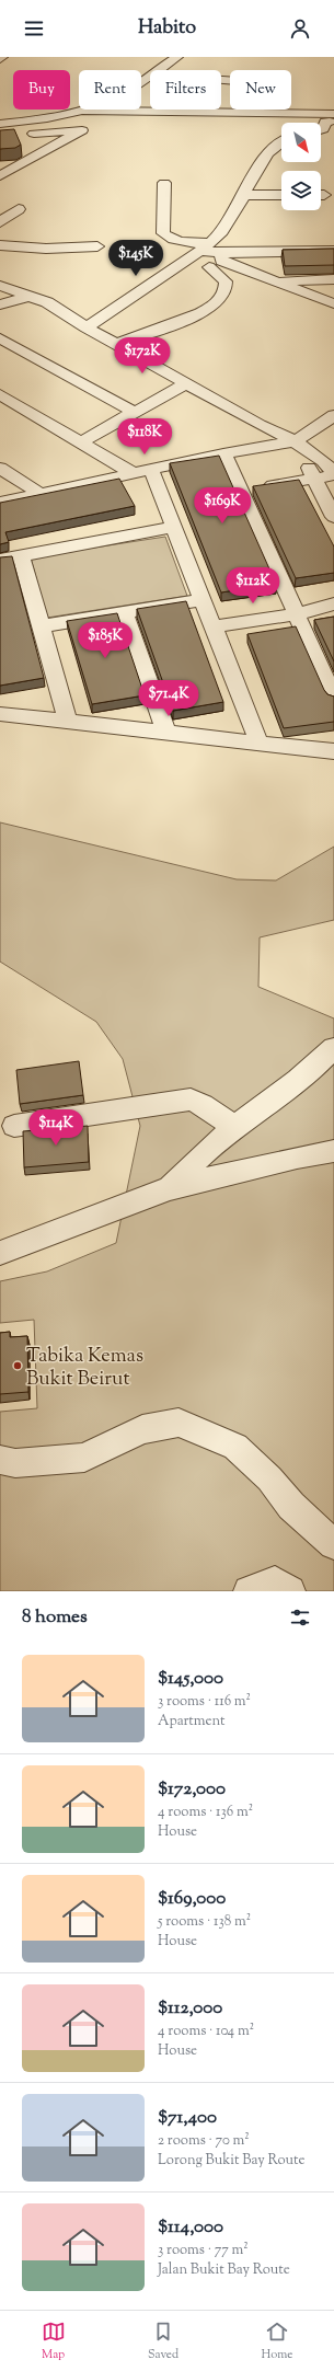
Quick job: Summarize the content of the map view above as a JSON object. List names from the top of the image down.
{
  "places": ["Tabika Kemas Bukit Beirut"],
  "north": "bottom right",
  "page": {
    "header": "Habito",
    "chip": [
      "Buy",
      "Rent",
      "Filters",
      "New"
    ],
    "price": [
      "$145K",
      "$172K",
      "$118K",
      "$169K",
      "$112K",
      "$185K",
      "$71.4K",
      "$114K"
    ],
    "heading": "8 homes",
    "list": [
      {
        "name": "$145,000",
        "note": "3 rooms · 116 m² · Apartment"
      },
      {
        "name": "$172,000",
        "note": "4 rooms · 136 m² · House"
      },
      {
        "name": "$169,000",
        "note": "5 rooms · 138 m² · House"
      },
      {
        "name": "$112,000",
        "note": "4 rooms · 104 m² · House"
      },
      {
        "name": "$71,400",
        "note": "2 rooms · 70 m² · Lorong Bukit Bay Route"
      },
      {
        "name": "$114,000",
        "note": "3 rooms · 77 m² · Jalan Bukit Bay Route"
      }
    ],
    "tabs": ["Map", "Saved", "Home"]
  }
}
